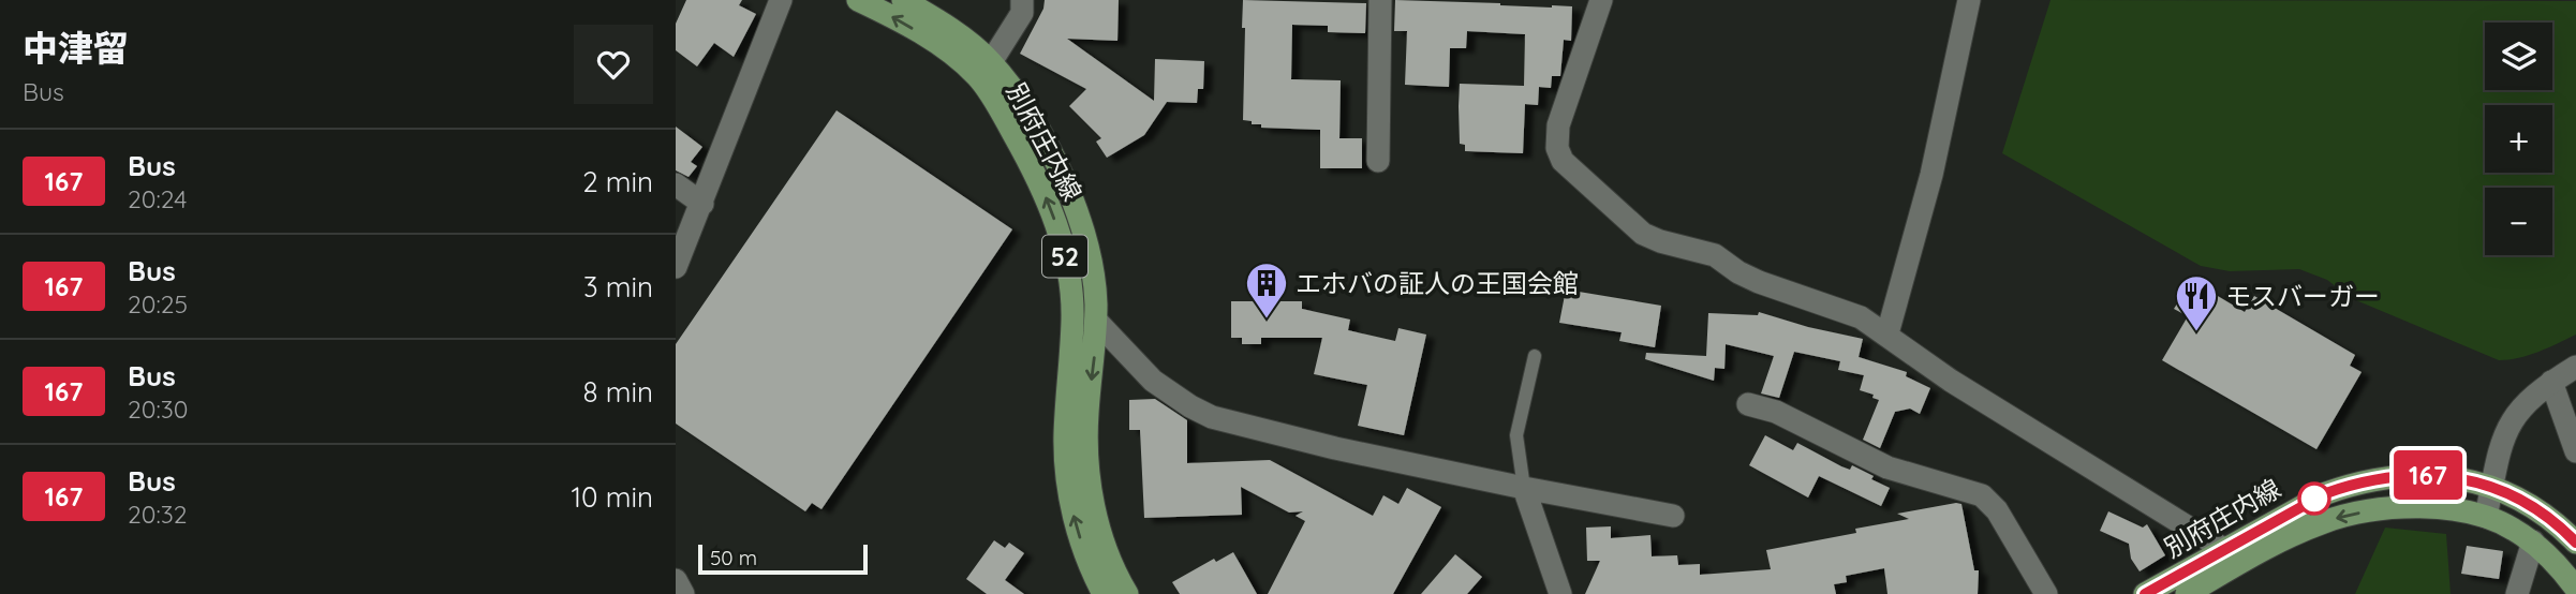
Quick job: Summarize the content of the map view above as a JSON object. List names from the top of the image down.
{
  "streets": {
    "main road": ["別府庄内線", "52"]
  },
  "places": {
    "building": ["エホバの証人の王国会館"],
    "restaurant": ["モスバーガー"]
  },
  "lines": ["bus line 167"],
  "scale_bar": "50 m",
  "page": {
    "heading": ["中津留", "Bus"],
    "on_map": "167",
    "map_buttons": ["+", "−"],
    "list": [
      {
        "mark": "167",
        "name": "Bus",
        "note": "20:24",
        "value": "2 min"
      },
      {
        "mark": "167",
        "name": "Bus",
        "note": "20:25",
        "value": "3 min"
      },
      {
        "mark": "167",
        "name": "Bus",
        "note": "20:30",
        "value": "8 min"
      },
      {
        "mark": "167",
        "name": "Bus",
        "note": "20:32",
        "value": "10 min"
      }
    ],
    "scale": "50 m"
  }
}
